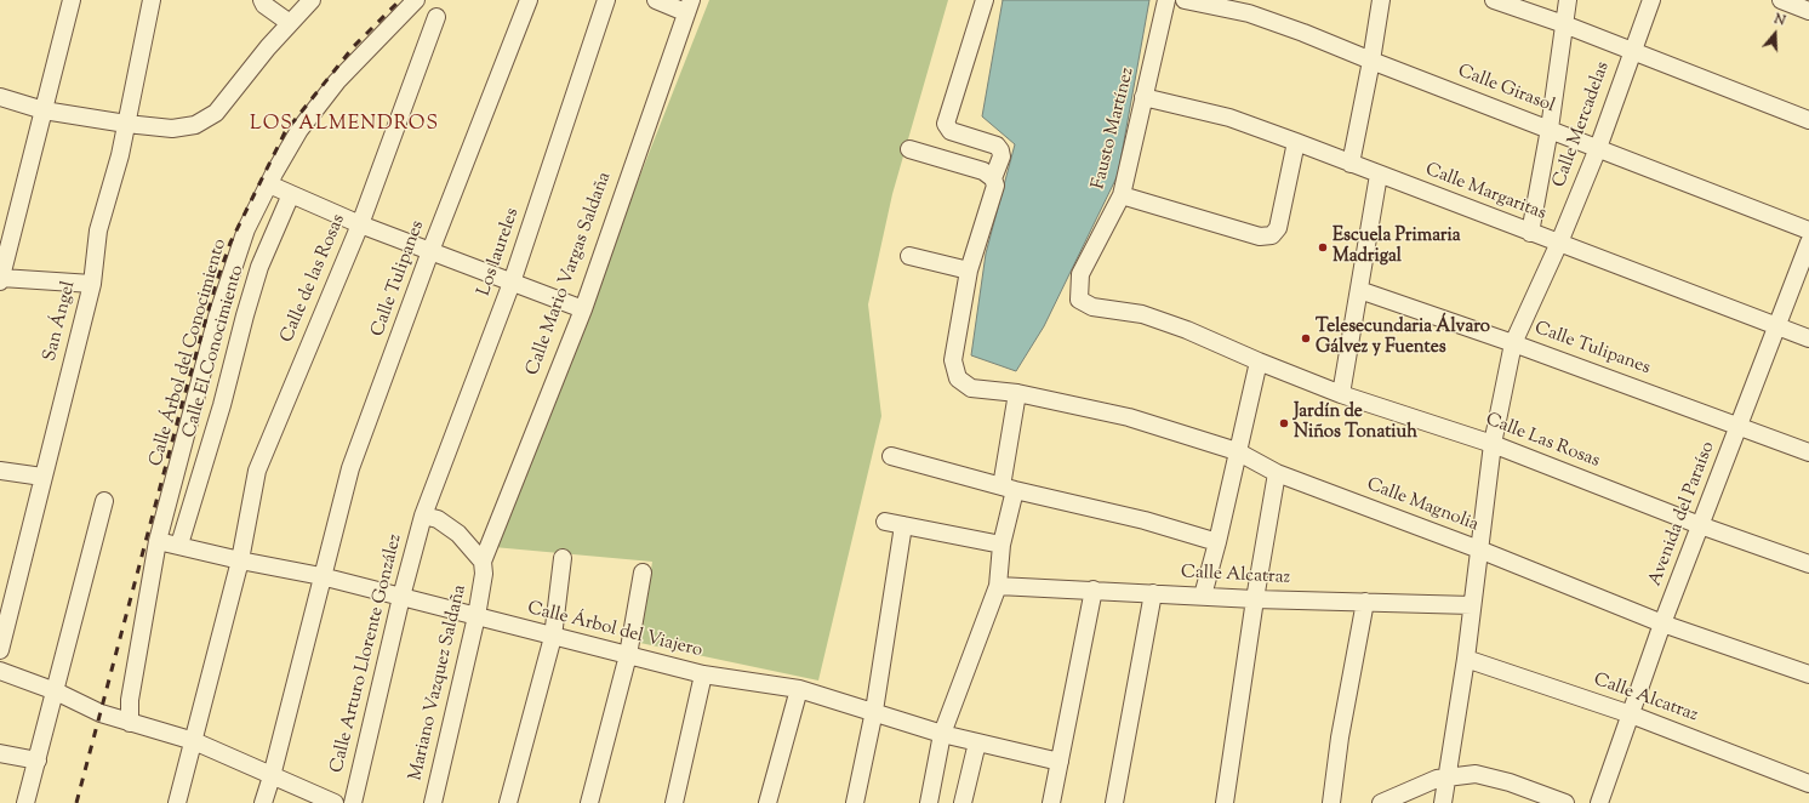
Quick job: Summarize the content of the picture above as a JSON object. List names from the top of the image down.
{
  "streets": {
    "street": [
      "Calle Girasol",
      "Calle Mercadelas",
      "Fausto Martínez",
      "Calle Margaritas",
      "Los laureles",
      "Calle Mario Vargas Saldaña",
      "Calle de las Rosas",
      "Calle Tulipanes",
      "San Ángel",
      "Calle El Conocimiento",
      "Calle Árbol del Conocimiento",
      "Calle Las Rosas",
      "Calle Magnolia",
      "Avenida del Paraíso",
      "Calle Alcatraz",
      "Calle Árbol del Viajero",
      "Calle Arturo Llorente González",
      "Mariano Vazquez Saldaña"
    ]
  },
  "crossings": [
    ["Calle Girasol", "Calle Mercadelas"],
    ["Calle Mercadelas", "Calle Margaritas"],
    ["Calle Mercadelas", "Calle Tulipanes"],
    ["Calle Mercadelas", "Calle Las Rosas"],
    ["Calle Mercadelas", "Calle Magnolia"],
    ["Calle Mercadelas", "Calle Alcatraz"],
    ["Fausto Martínez", "Calle Margaritas"],
    ["Fausto Martínez", "Calle Las Rosas"],
    ["Calle Margaritas", "Avenida del Paraíso"],
    ["Los laureles", "Calle Arturo Llorente González"],
    ["Calle Mario Vargas Saldaña", "Mariano Vazquez Saldaña"],
    ["Calle de las Rosas", "Calle Árbol del Viajero"],
    ["Calle Tulipanes", "Avenida del Paraíso"],
    ["Calle Tulipanes", "Calle Árbol del Viajero"],
    ["Calle El Conocimiento", "Calle Árbol del Viajero"],
    ["Calle Árbol del Conocimiento", "Calle Árbol del Viajero"],
    ["Calle Las Rosas", "Avenida del Paraíso"],
    ["Calle Magnolia", "Avenida del Paraíso"],
    ["Avenida del Paraíso", "Calle Alcatraz"],
    ["Calle Árbol del Viajero", "Calle Arturo Llorente González"],
    ["Calle Árbol del Viajero", "Mariano Vazquez Saldaña"]
  ],
  "districts": ["LOS ALMENDROS"],
  "places": ["Escuela Primaria Madrigal", "Telesecundaria Álvaro Gálvez y Fuentes", "Jardín de Niños Tonatiuh"],
  "north": "top"
}
